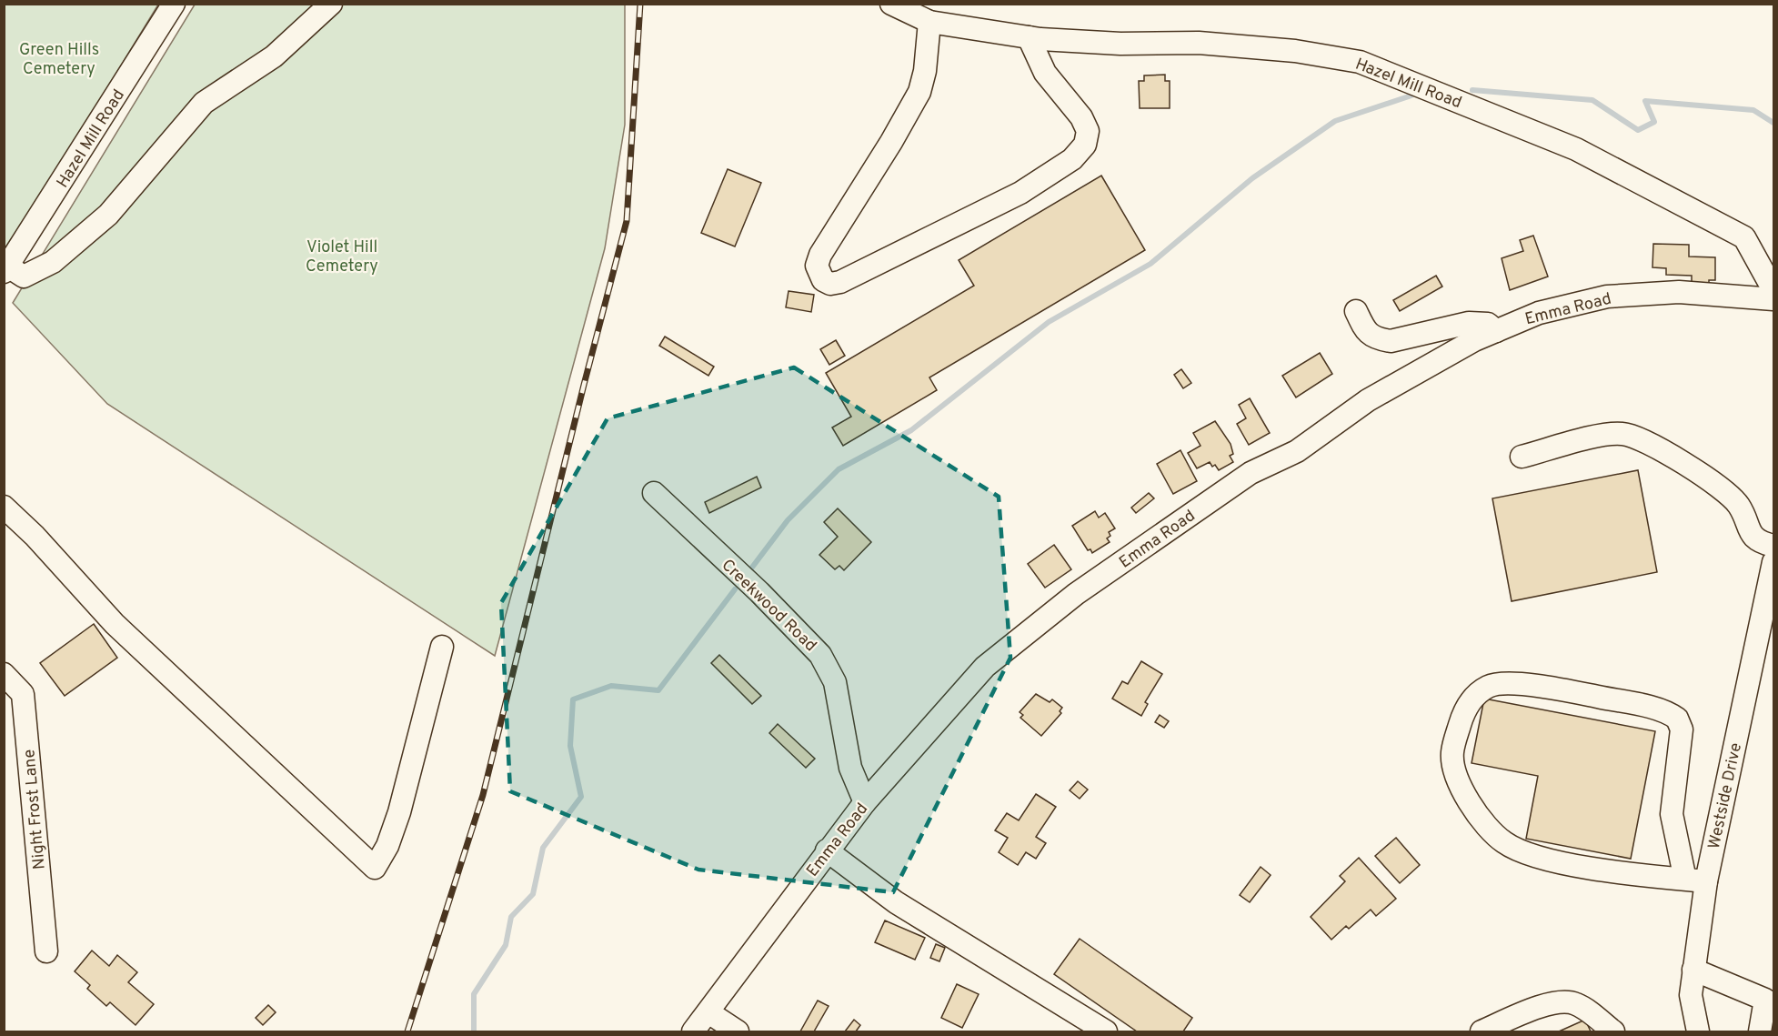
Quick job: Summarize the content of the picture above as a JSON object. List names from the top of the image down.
{
  "streets": {
    "street": [
      "Hazel Mill Road",
      "Emma Road",
      "Creekwood Road",
      "Westside Drive",
      "Night Frost Lane"
    ]
  },
  "crossings": [
    ["Emma Road", "Creekwood Road"]
  ],
  "parks": ["Green Hills Cemetery", "Violet Hill Cemetery"]
}
